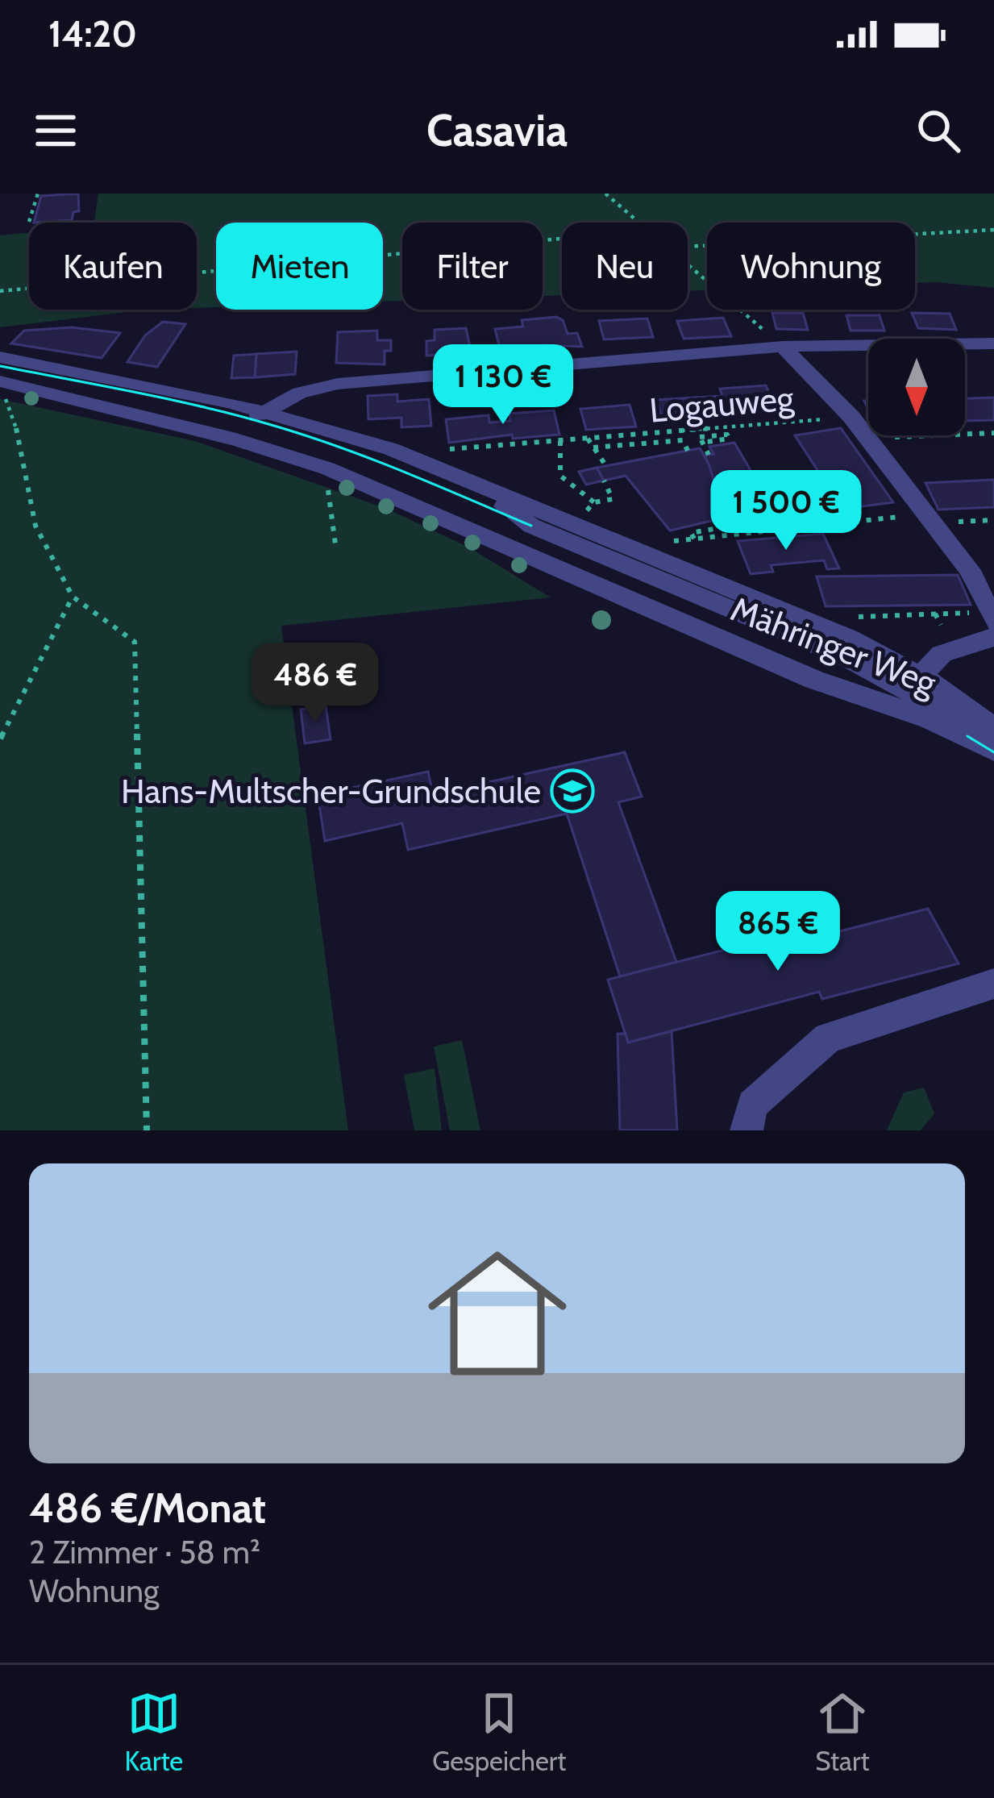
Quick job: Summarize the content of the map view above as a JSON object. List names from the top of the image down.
{
  "streets": {
    "street": ["Mähringer Weg"],
    "path": ["Logauweg"]
  },
  "crossings": [
    ["Logauweg", "Mähringer Weg"]
  ],
  "places": {
    "school or university": ["Hans-Multscher-Grundschule"]
  },
  "north": "bottom",
  "page": {
    "status": "14:20",
    "header": "Casavia",
    "chip": [
      "Kaufen",
      "Mieten",
      "Filter",
      "Neu",
      "Wohnung"
    ],
    "price": [
      "1 130 €",
      "1 500 €",
      "486 €",
      "865 €"
    ],
    "list": [
      {
        "name": "486 €/Monat",
        "note": "2 Zimmer · 58 m² · Wohnung"
      }
    ],
    "tabs": ["Karte", "Gespeichert", "Start"]
  }
}
